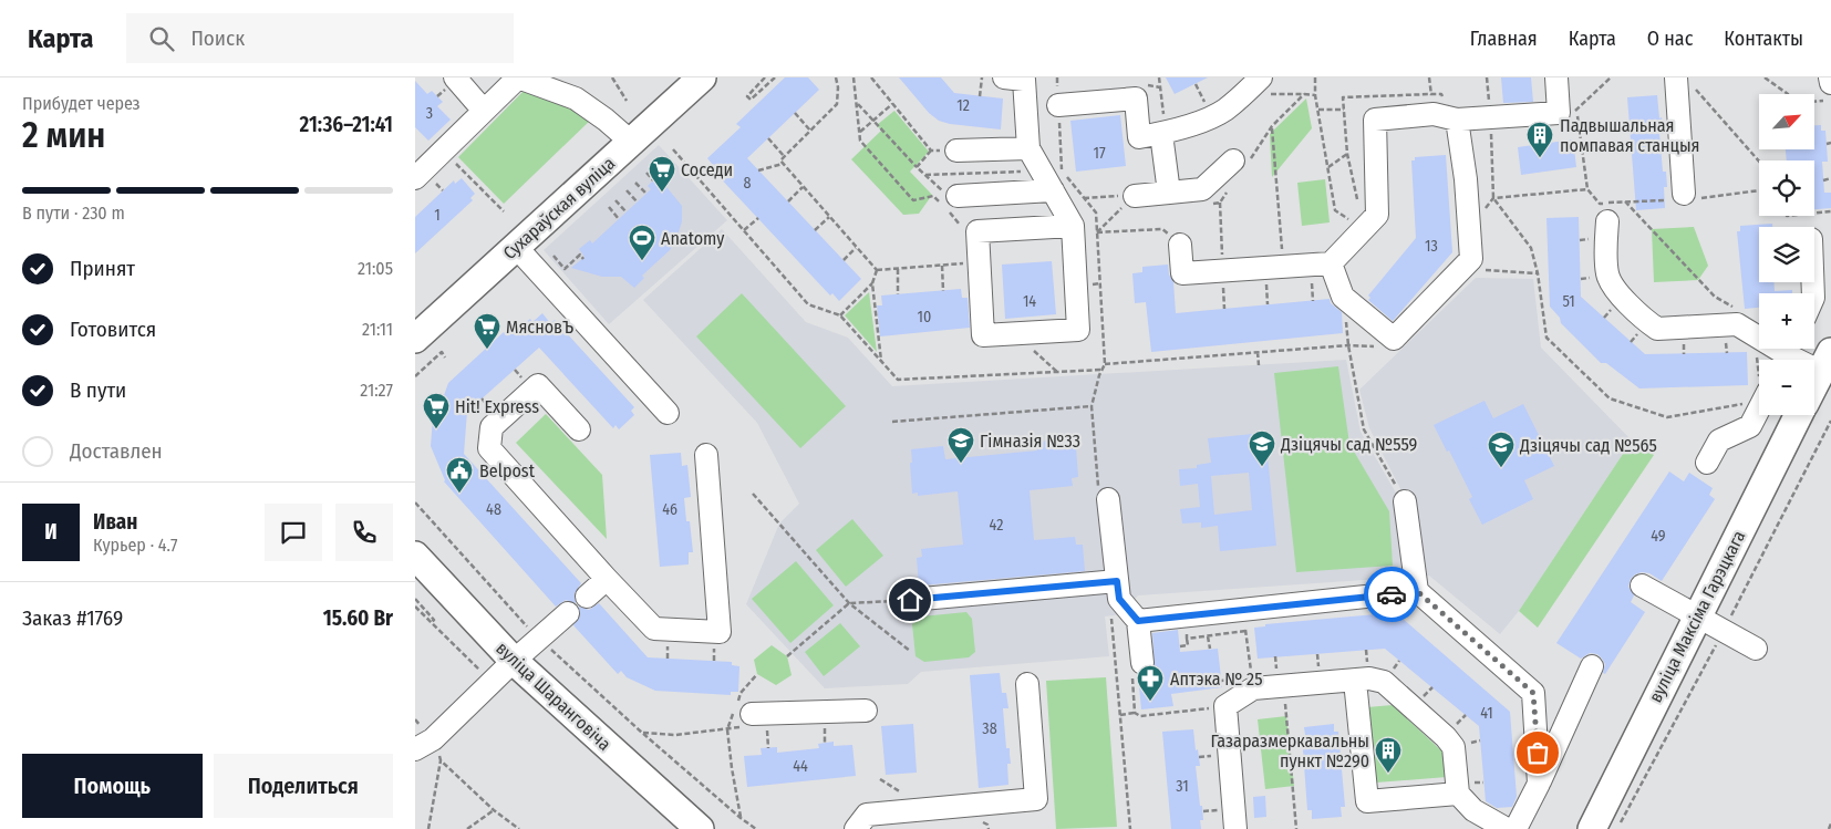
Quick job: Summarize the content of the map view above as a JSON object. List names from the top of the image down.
{
  "streets": {
    "main road": ["Сухараўская вуліца", "вуліца Максіма Гарэцкага", "вуліца Шаранговіча"]
  },
  "places": {
    "building": ["Падвышальная помпавая станцыя", "Газаразмеркавальны пункт №290"],
    "supermarket": ["Соседи", "МясновЪ", "Hit! Express"],
    "sports": ["Anatomy"],
    "school or university": ["Гімназія №33", "Дзіцячы сад №559", "Дзіцячы сад №565"],
    "public building": ["Belpost"],
    "pharmacy": ["Аптэка № 25"]
  },
  "house_numbers": [
    "12",
    "3",
    "17",
    "8",
    "1",
    "13",
    "14",
    "51",
    "10",
    "48",
    "46",
    "42",
    "49",
    "41",
    "38",
    "44",
    "31"
  ],
  "north": "top right",
  "page": {
    "header": "Карта",
    "search": "Поиск",
    "nav": [
      "Главная",
      "Карта",
      "О нас",
      "Контакты"
    ],
    "heading": ["2 мин", "Прибудет через", "21:36–21:41"],
    "panel": [
      "Иван",
      "Курьер · 4.7",
      "Заказ #1769",
      "15.60 Br"
    ],
    "map_buttons": ["+", "−"],
    "bar": "В пути · 230 m",
    "list": [
      ["Принят", "21:05"],
      ["Готовится", "21:11"],
      ["В пути", "21:27"],
      "Доставлен"
    ],
    "round": "И",
    "buttons": ["Помощь", "Поделиться"]
  }
}
